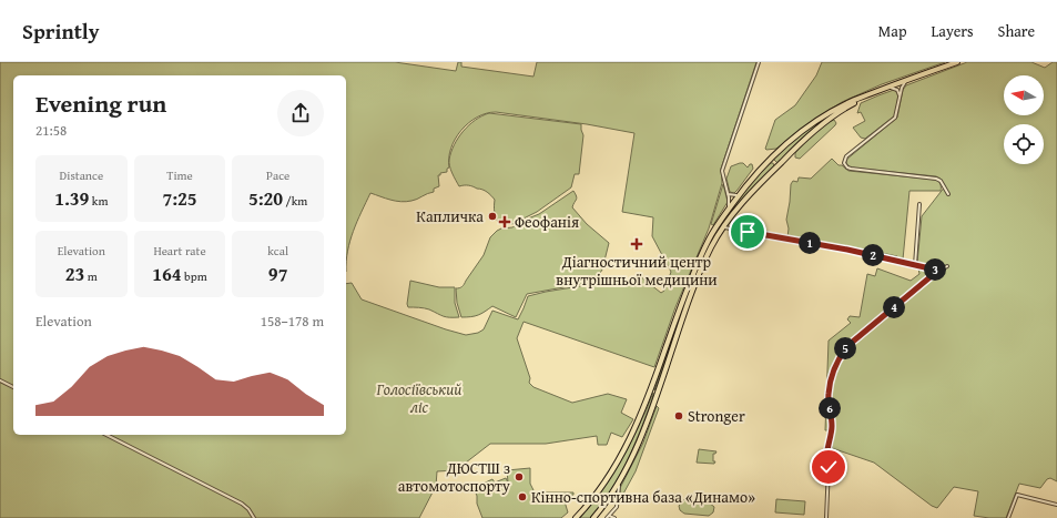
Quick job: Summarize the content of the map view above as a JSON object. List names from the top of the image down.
{
  "parks": ["Голосіївський ліс"],
  "places": {
    "other": [
      "Капличка",
      "Stronger",
      "ДЮСТШ з автомотоспорту",
      "Кінно-спортивна база «Динамо»"
    ],
    "health": ["Феофанія", "Діагностичний центр внутрішньої медицини"]
  },
  "north": "left",
  "page": {
    "header": "Sprintly",
    "nav": ["Map", "Layers", "Share"],
    "heading": ["Evening run", "21:58"],
    "stats": [
      ["Distance", "1.39 km"],
      ["Time", "7:25"],
      ["Pace", "5:20 /km"],
      ["Elevation", "23 m"],
      ["Heart rate", "164 bpm"],
      ["kcal", "97"]
    ],
    "pins": [
      "1",
      "2",
      "3",
      "4",
      "5",
      "6"
    ],
    "chart": ["Elevation", "158–178 m"]
  }
}
